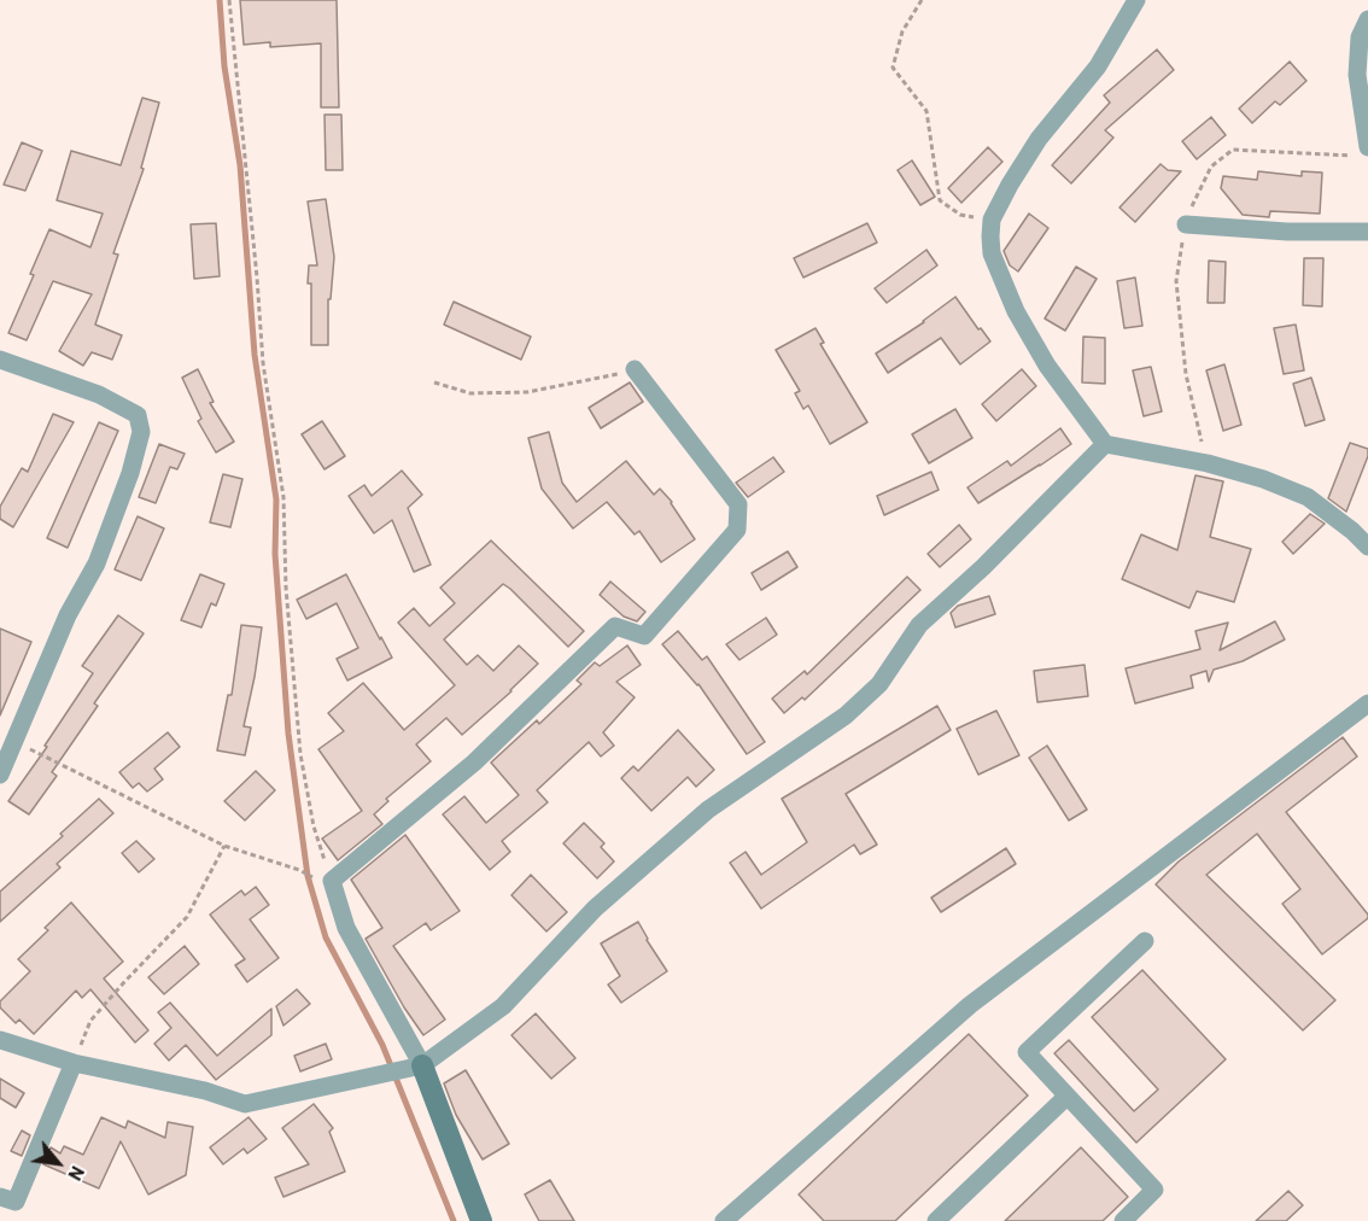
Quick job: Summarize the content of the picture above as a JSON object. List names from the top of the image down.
{
  "north": "bottom right"
}
